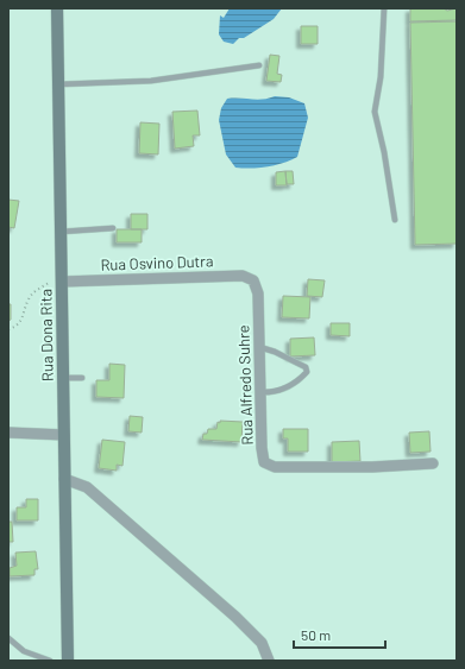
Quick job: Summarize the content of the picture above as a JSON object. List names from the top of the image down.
{
  "streets": {
    "main road": ["Rua Dona Rita"],
    "street": ["Rua Osvino Dutra", "Rua Alfredo Suhre"]
  },
  "crossings": [
    ["Rua Osvino Dutra", "Rua Dona Rita"],
    ["Rua Osvino Dutra", "Rua Alfredo Suhre"]
  ],
  "scale_bar": "50 m"
}
